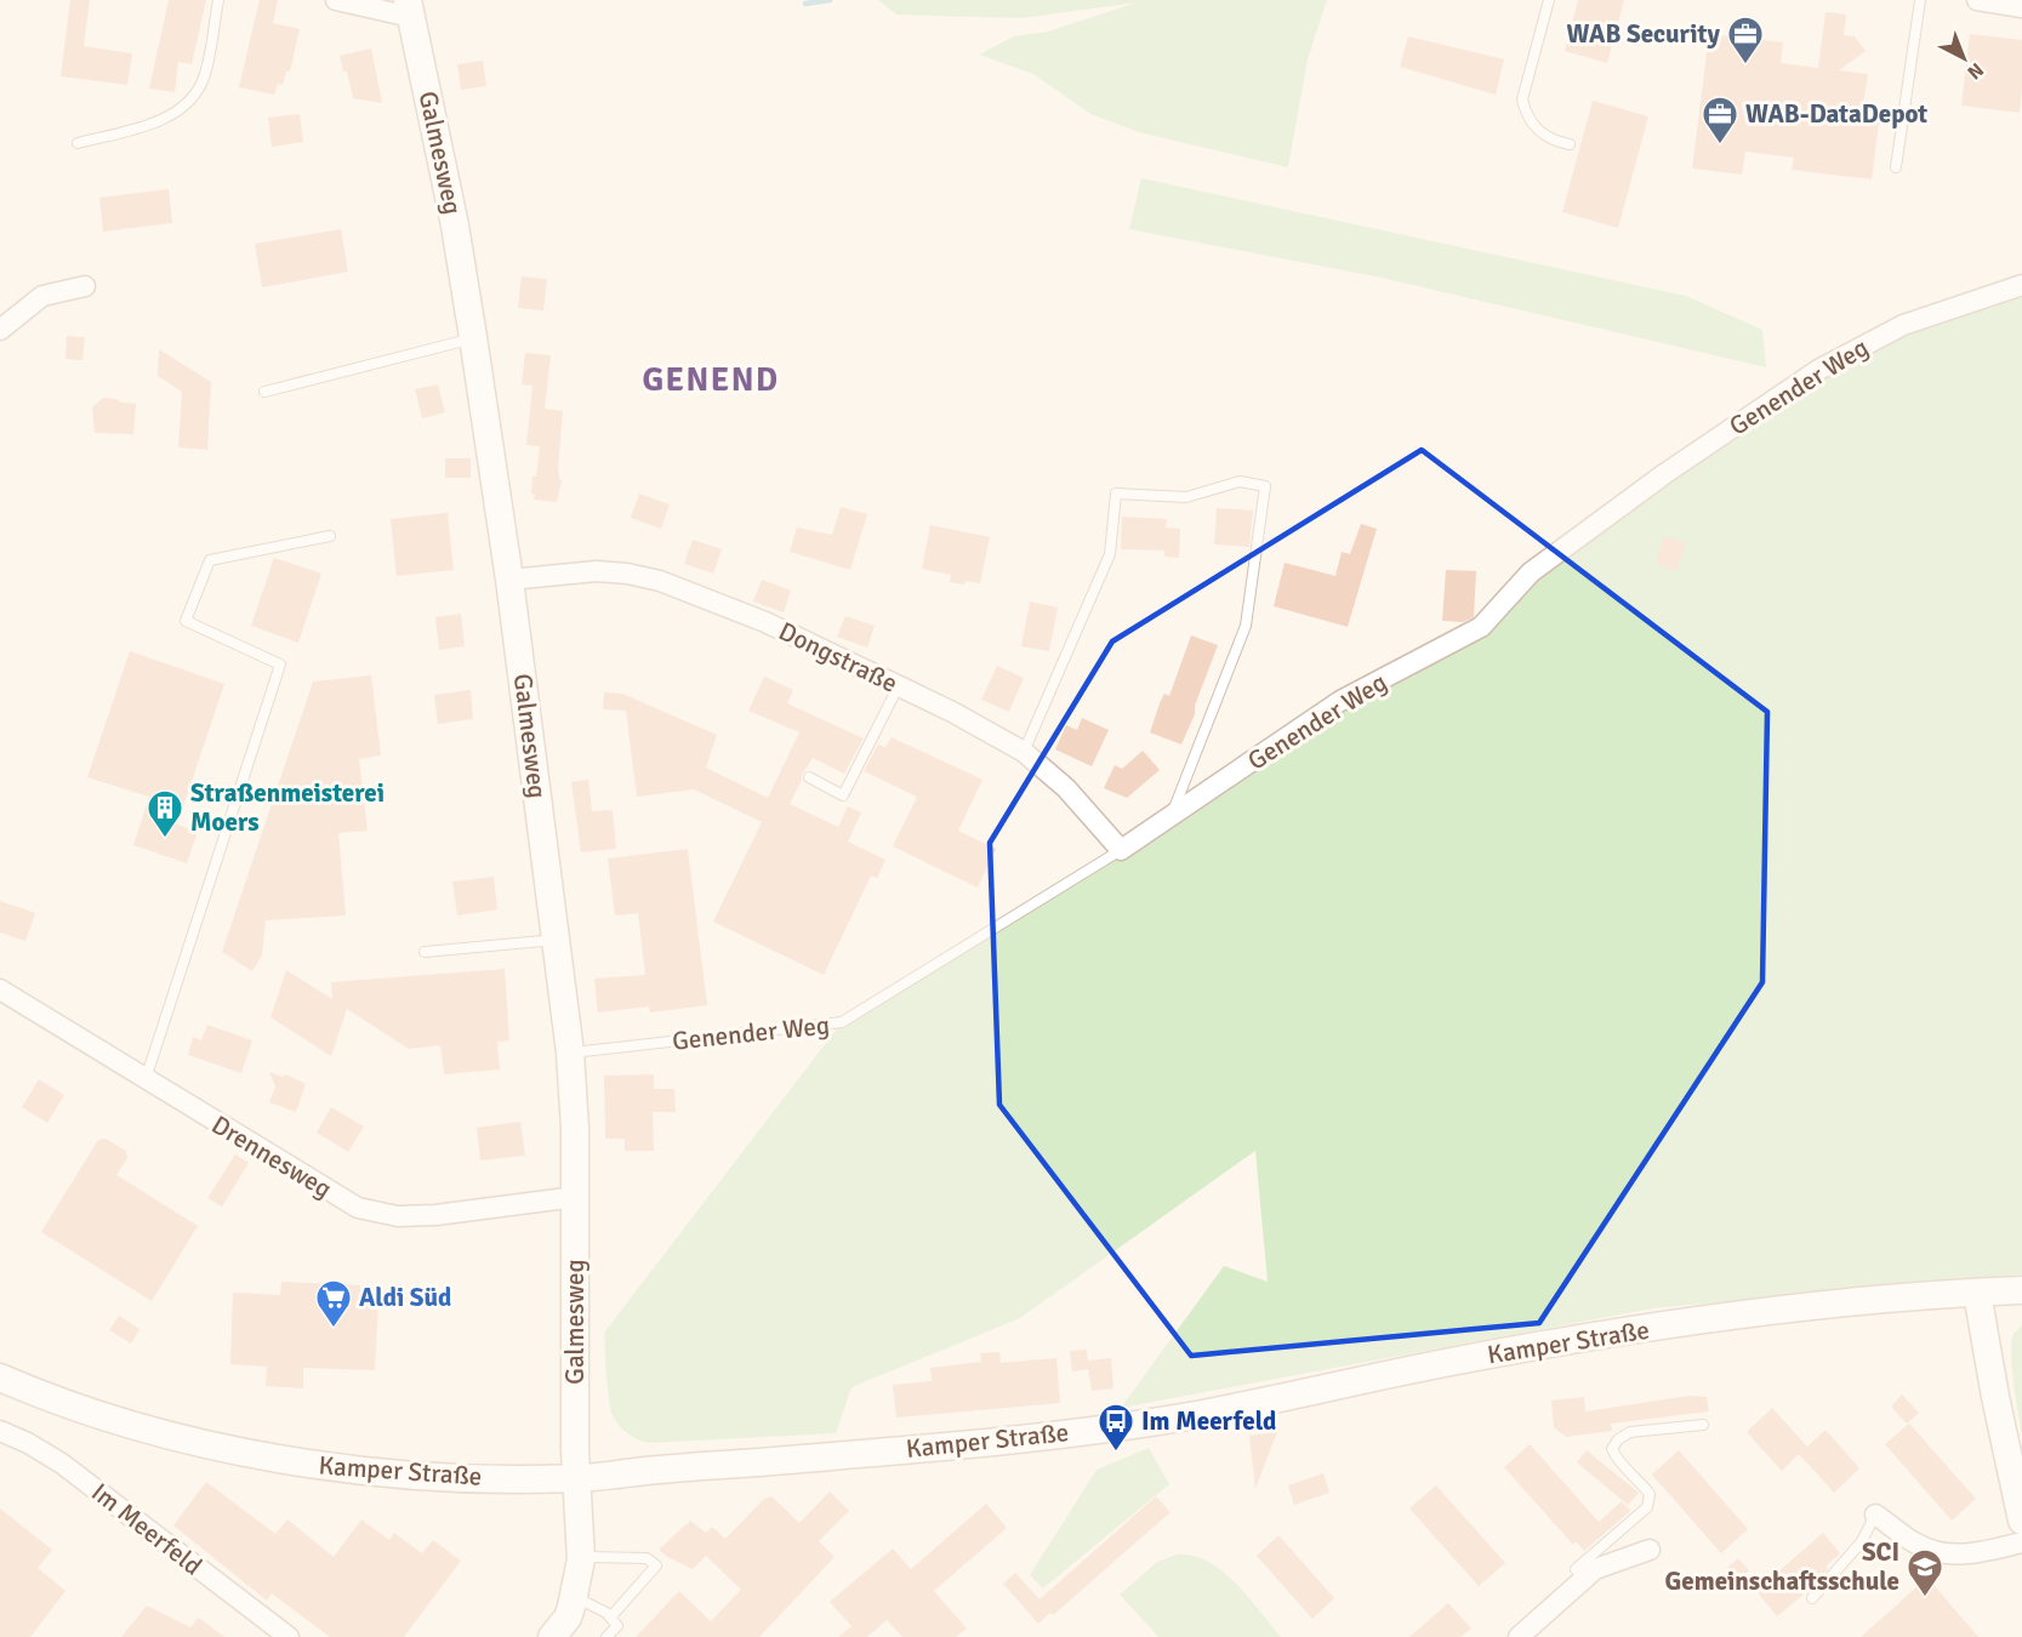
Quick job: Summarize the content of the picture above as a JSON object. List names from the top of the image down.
{
  "streets": {
    "main road": ["Galmesweg", "Kamper Straße"],
    "street": [
      "Genender Weg",
      "Dongstraße",
      "Drennesweg",
      "Im Meerfeld"
    ]
  },
  "crossings": [
    ["Galmesweg", "Genender Weg"],
    ["Galmesweg", "Dongstraße"],
    ["Galmesweg", "Drennesweg"],
    ["Galmesweg", "Kamper Straße"],
    ["Genender Weg", "Dongstraße"]
  ],
  "districts": ["GENEND"],
  "places": {
    "office": ["WAB Security", "WAB-DataDepot"],
    "building": ["Straßenmeisterei Moers"],
    "supermarket": ["Aldi Süd"],
    "bus stop": ["Im Meerfeld"],
    "school or university": ["SCI Gemeinschaftsschule"]
  },
  "north": "bottom right"
}
